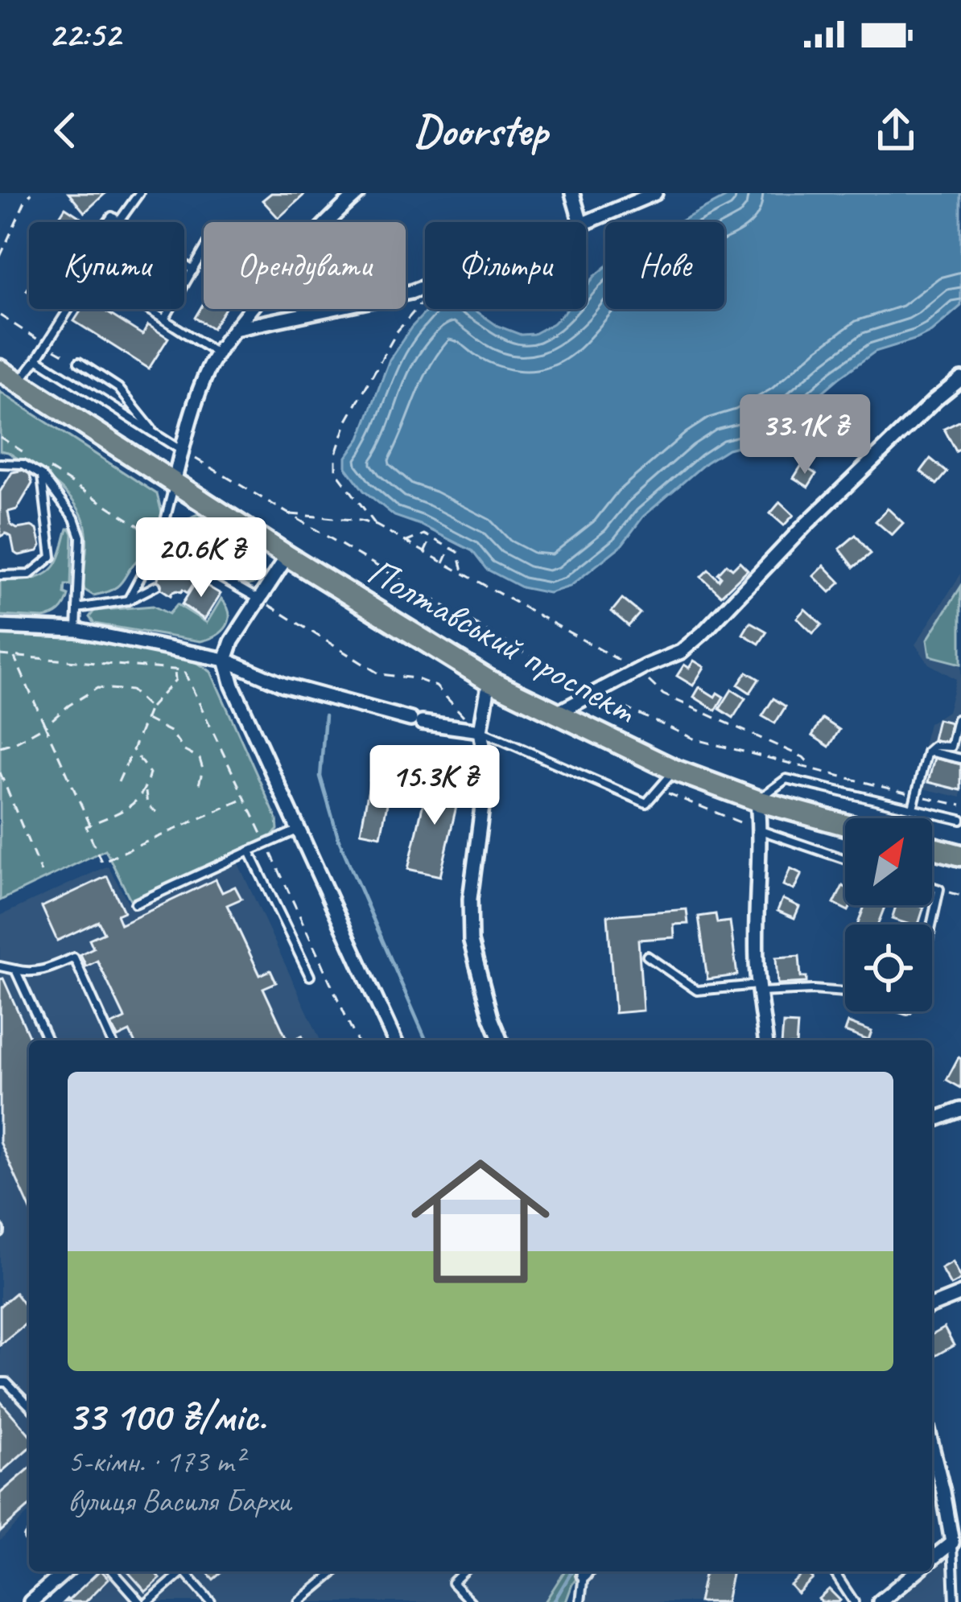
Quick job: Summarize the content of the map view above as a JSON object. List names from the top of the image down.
{
  "streets": {
    "highway": ["Полтавський проспект"]
  },
  "north": "top right",
  "page": {
    "status": "22:52",
    "header": "Doorstep",
    "chip": [
      "Купити",
      "Орендувати",
      "Фільтри",
      "Нове"
    ],
    "price": ["33.1K ₴", "20.6K ₴", "15.3K ₴"],
    "list": [
      {
        "name": "33 100 ₴/міс.",
        "note": "5-кімн. · 173 m² · вулиця Василя Бархи"
      }
    ]
  }
}
